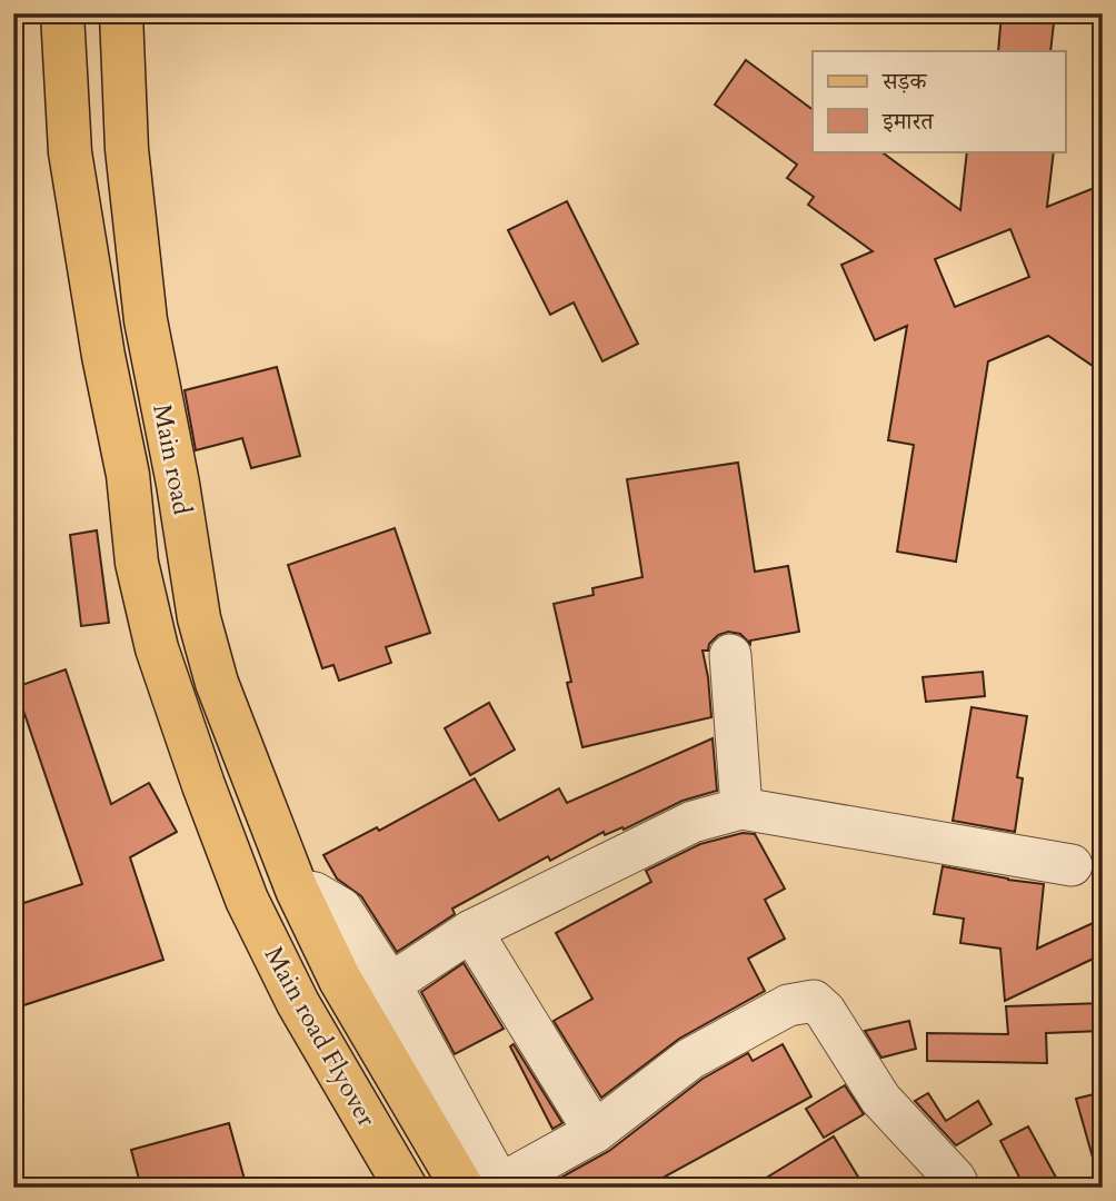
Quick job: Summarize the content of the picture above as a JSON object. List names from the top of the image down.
{
  "streets": {
    "main road": ["Main road", "Main road Flyover"]
  },
  "crossings": [
    ["Main road", "Main road Flyover"]
  ],
  "legend": ["सड़क", "इमारत"]
}
